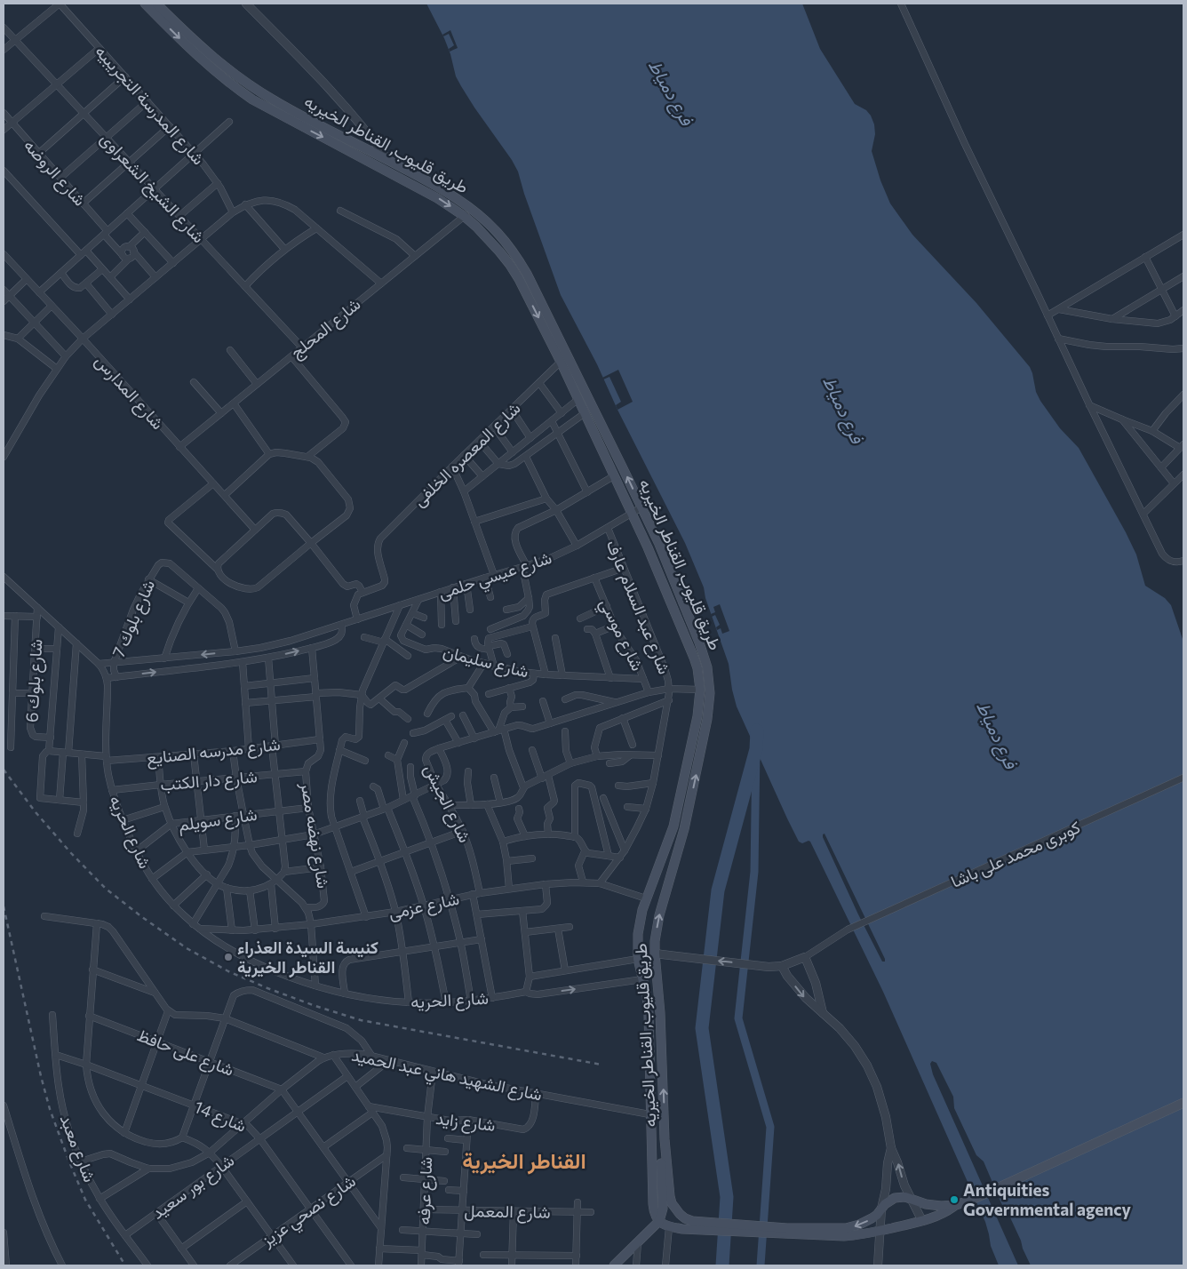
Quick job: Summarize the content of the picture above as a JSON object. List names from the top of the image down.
{
  "streets": {
    "main road": ["طريق قليوب, القناطر الخيريه"],
    "street": [
      "شارع المدرسة التجريبيه",
      "شارع الروضه",
      "شارع الشيخ الشعراوى",
      "شارع المحلج",
      "شارع المدارس",
      "شارع المعصره الخلفى",
      "شارع عيسي حلمى",
      "شارع عبد السلام عارف",
      "شارع بلوك 7",
      "شارع موسي",
      "شارع سليمان",
      "شارع بلوك 6",
      "شارع مدرسه الصنايع",
      "شارع دار الكتب",
      "شارع الجيش",
      "شارع سويلم",
      "شارع الحريه",
      "شارع نهضه مصر",
      "كوبرى محمد على باشا",
      "شارع عزمى",
      "شارع على حافظ",
      "شارع الشهيد هاني عبد الحميد",
      "شارع 14",
      "شارع زايد",
      "شارع معبد",
      "شارع بور سعيد",
      "شارع عرفه",
      "شارع نصحي عزيز",
      "شارع المعمل"
    ]
  },
  "crossings": [
    ["طريق قليوب, القناطر الخيريه", "شارع المحلج"],
    ["طريق قليوب, القناطر الخيريه", "شارع المعصره الخلفى"],
    ["طريق قليوب, القناطر الخيريه", "شارع عيسي حلمى"],
    ["طريق قليوب, القناطر الخيريه", "شارع الحريه"],
    ["طريق قليوب, القناطر الخيريه", "شارع عزمى"],
    ["طريق قليوب, القناطر الخيريه", "شارع الشهيد هاني عبد الحميد"],
    ["شارع الشيخ الشعراوى", "شارع المحلج"],
    ["شارع المحلج", "شارع المدارس"],
    ["شارع عيسي حلمى", "شارع عبد السلام عارف"],
    ["شارع عيسي حلمى", "شارع بلوك 7"],
    ["شارع عيسي حلمى", "شارع الحريه"],
    ["شارع عبد السلام عارف", "شارع عزمى"],
    ["شارع موسي", "شارع سليمان"],
    ["شارع بلوك 6", "شارع الحريه"],
    ["شارع مدرسه الصنايع", "شارع الحريه"],
    ["شارع مدرسه الصنايع", "شارع نهضه مصر"],
    ["شارع دار الكتب", "شارع الحريه"],
    ["شارع دار الكتب", "شارع نهضه مصر"],
    ["شارع الجيش", "شارع الحريه"],
    ["شارع الجيش", "شارع عزمى"],
    ["شارع سويلم", "شارع الحريه"],
    ["شارع سويلم", "شارع نهضه مصر"],
    ["شارع الحريه", "شارع عزمى"],
    ["شارع على حافظ", "شارع الشهيد هاني عبد الحميد"],
    ["شارع الشهيد هاني عبد الحميد", "شارع 14"],
    ["شارع الشهيد هاني عبد الحميد", "شارع زايد"],
    ["شارع الشهيد هاني عبد الحميد", "شارع عرفه"],
    ["شارع 14", "شارع معبد"],
    ["شارع 14", "شارع بور سعيد"],
    ["شارع 14", "شارع نصحي عزيز"],
    ["شارع زايد", "شارع عرفه"],
    ["شارع معبد", "شارع بور سعيد"],
    ["شارع عرفه", "شارع المعمل"]
  ],
  "districts": ["القناطر الخيرية"],
  "water": ["فرع دمياط"],
  "places": ["كنيسة السيدة العذراء القناطر الخيرية", "Antiquities Governmental agency"]
}
